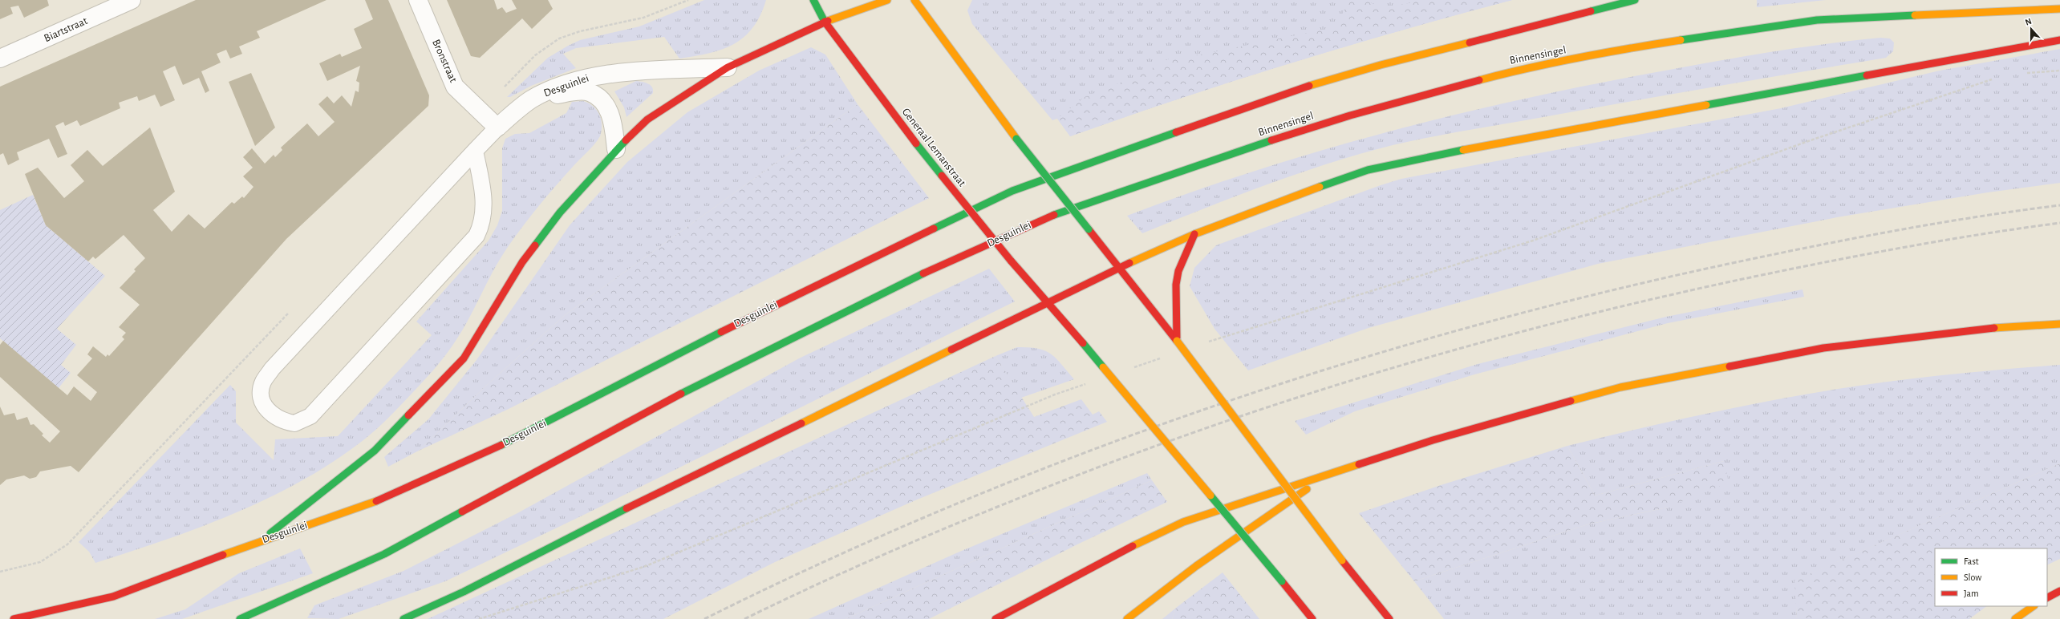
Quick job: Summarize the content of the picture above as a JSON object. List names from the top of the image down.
{
  "streets": {
    "main road": ["Binnensingel", "Desguinlei", "Generaal Lemanstraat"],
    "street": ["Biartstraat", "Bronstraat"]
  },
  "crossings": [
    ["Binnensingel", "Desguinlei"]
  ],
  "legend": ["Fast", "Slow", "Jam"],
  "north": "top"
}
